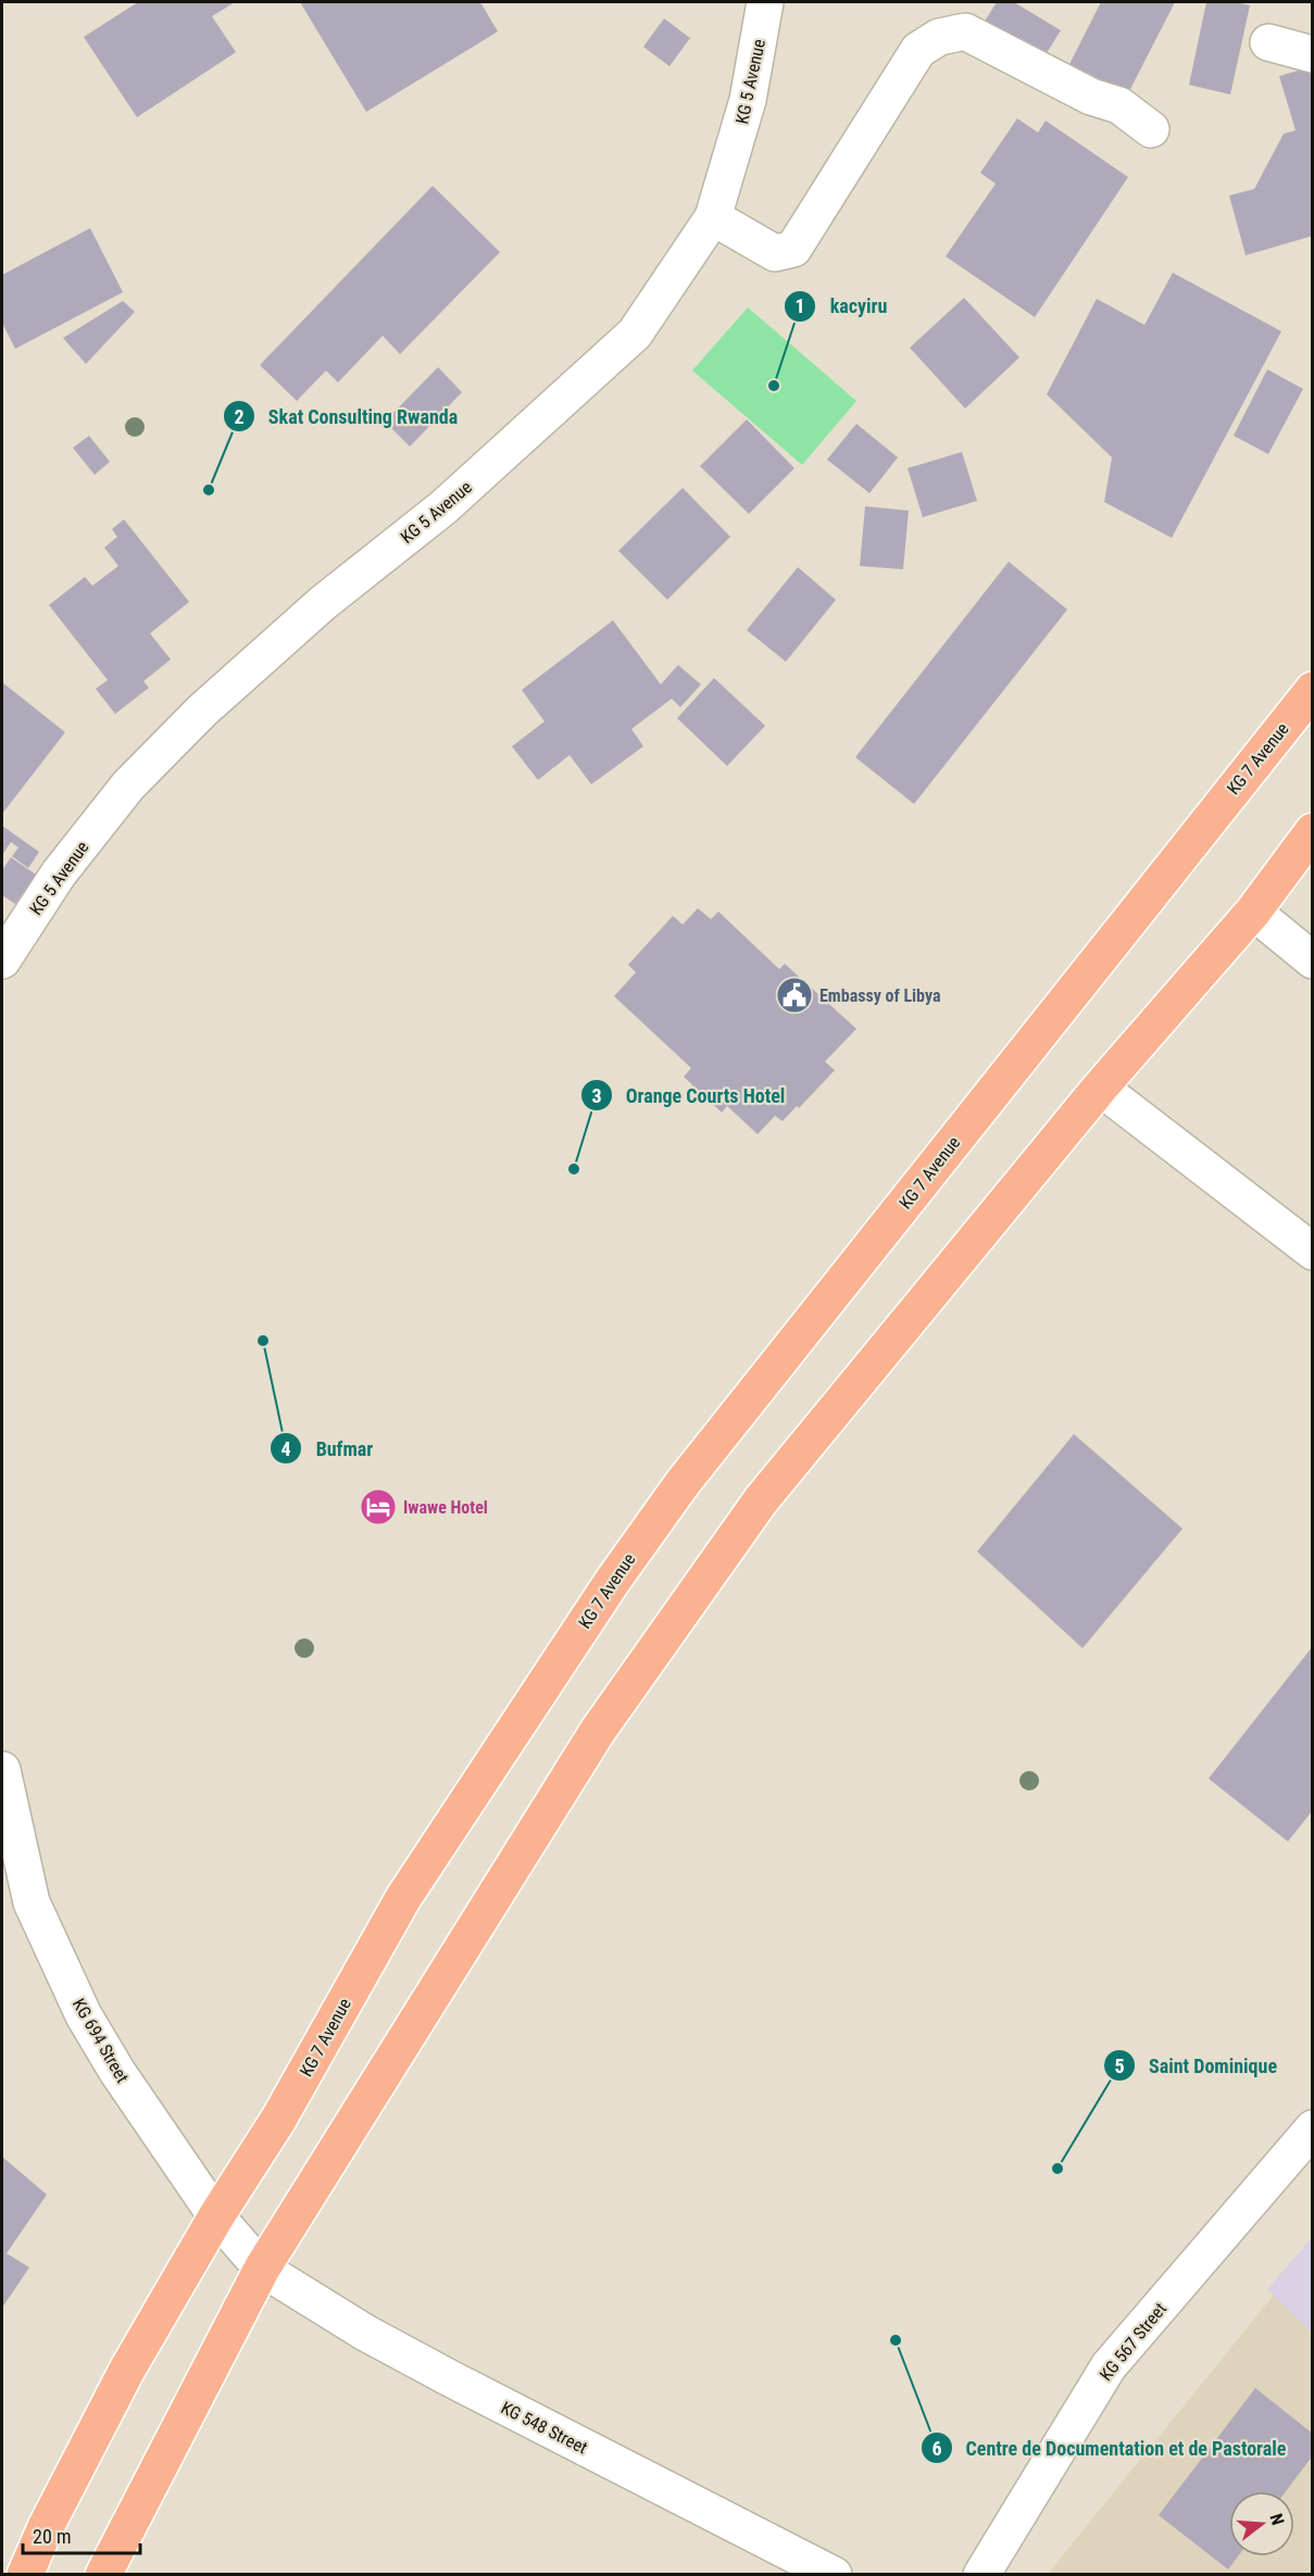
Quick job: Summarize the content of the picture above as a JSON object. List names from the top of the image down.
{
  "streets": {
    "main road": ["KG 7 Avenue"],
    "street": [
      "KG 5 Avenue",
      "KG 694 Street",
      "KG 567 Street",
      "KG 548 Street"
    ]
  },
  "crossings": [
    ["KG 7 Avenue", "KG 694 Street"],
    ["KG 694 Street", "KG 548 Street"]
  ],
  "places": {
    "other": [
      "kacyiru",
      "Skat Consulting Rwanda",
      "Orange Courts Hotel",
      "Bufmar",
      "Saint Dominique",
      "Centre de Documentation et de Pastorale"
    ],
    "public building": ["Embassy of Libya"],
    "hotel": ["Iwawe Hotel"]
  },
  "scale_bar": "20 m",
  "north": "right"
}
